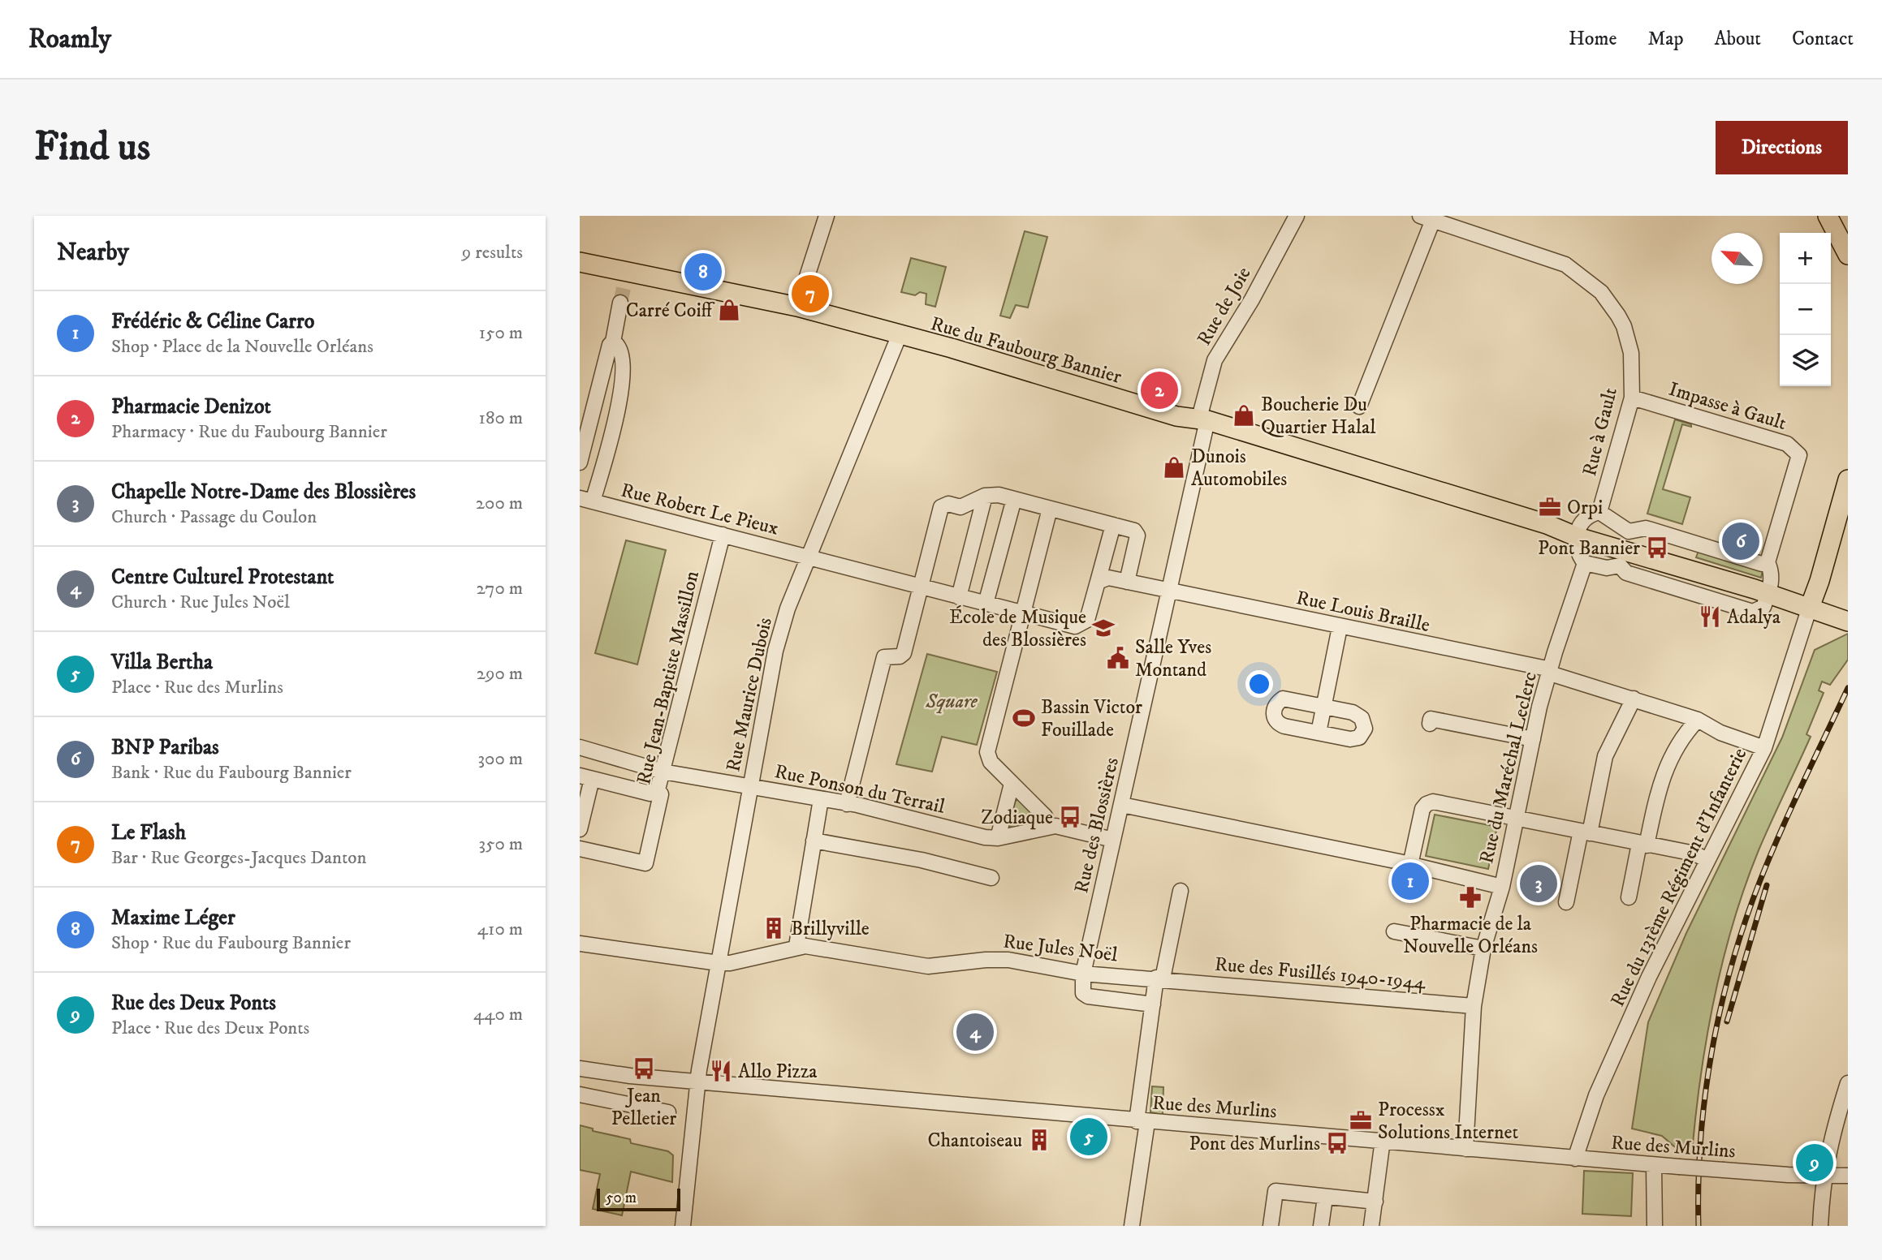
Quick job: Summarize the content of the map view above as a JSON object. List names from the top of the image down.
{
  "streets": {
    "main road": ["Rue du Faubourg Bannier"],
    "street": [
      "Rue de Joie",
      "Impasse à Gault",
      "Rue à Gault",
      "Rue Robert Le Pieux",
      "Rue Louis Braille",
      "Rue Jean-Baptiste Massillon",
      "Rue Maurice Dubois",
      "Rue du Maréchal Leclerc",
      "Rue Ponson du Terrail",
      "Rue des Blossières",
      "Rue du 131ème Régiment d'Infanterie",
      "Rue Jules Noël",
      "Rue des Fusillés 1940-1944",
      "Rue des Murlins"
    ]
  },
  "crossings": [
    ["Rue de Joie", "Rue du Faubourg Bannier"],
    ["Rue de Joie", "Rue des Blossières"],
    ["Rue du Faubourg Bannier", "Impasse à Gault"],
    ["Rue du Faubourg Bannier", "Rue à Gault"],
    ["Rue du Faubourg Bannier", "Rue Maurice Dubois"],
    ["Rue du Faubourg Bannier", "Rue du Maréchal Leclerc"],
    ["Rue du Faubourg Bannier", "Rue des Blossières"],
    ["Rue du Faubourg Bannier", "Rue du 131ème Régiment d'Infanterie"],
    ["Impasse à Gault", "Rue à Gault"],
    ["Rue Robert Le Pieux", "Rue Louis Braille"],
    ["Rue Robert Le Pieux", "Rue Jean-Baptiste Massillon"],
    ["Rue Robert Le Pieux", "Rue Maurice Dubois"],
    ["Rue Louis Braille", "Rue du Maréchal Leclerc"],
    ["Rue Louis Braille", "Rue des Blossières"],
    ["Rue Louis Braille", "Rue du 131ème Régiment d'Infanterie"],
    ["Rue Jean-Baptiste Massillon", "Rue Ponson du Terrail"],
    ["Rue Maurice Dubois", "Rue Ponson du Terrail"],
    ["Rue Maurice Dubois", "Rue Jules Noël"],
    ["Rue Maurice Dubois", "Rue des Murlins"],
    ["Rue du Maréchal Leclerc", "Rue des Fusillés 1940-1944"],
    ["Rue du Maréchal Leclerc", "Rue des Murlins"],
    ["Rue des Blossières", "Rue Jules Noël"],
    ["Rue du 131ème Régiment d'Infanterie", "Rue des Murlins"],
    ["Rue Jules Noël", "Rue des Fusillés 1940-1944"]
  ],
  "parks": ["Square"],
  "places": {
    "shop": ["Carré Coiff", "Boucherie Du Quartier Halal", "Dunois Automobiles"],
    "office": ["Orpi", "Processx Solutions Internet"],
    "bus stop": [
      "Pont Bannier",
      "Zodiaque",
      "Jean Pelletier",
      "Pont des Murlins"
    ],
    "restaurant": ["Adalya", "Allo Pizza"],
    "school or university": ["École de Musique des Blossières"],
    "public building": ["Salle Yves Montand"],
    "sports": ["Bassin Victor Fouillade"],
    "pharmacy": ["Pharmacie de la Nouvelle Orléans"],
    "building": ["Brillyville", "Chantoiseau"]
  },
  "scale_bar": "50 m",
  "north": "top left",
  "page": {
    "header": "Roamly",
    "nav": [
      "Home",
      "Map",
      "About",
      "Contact"
    ],
    "buttons": "Directions",
    "title": "Find us",
    "heading": ["Nearby", "9 results"],
    "map_buttons": ["+", "−"],
    "pins": [
      "8",
      "7",
      "2",
      "6",
      "1",
      "3",
      "4",
      "5",
      "9"
    ],
    "list": [
      {
        "mark": "1",
        "name": "Frédéric & Céline Carro",
        "note": "Shop · Place de la Nouvelle Orléans",
        "value": "150 m"
      },
      {
        "mark": "2",
        "name": "Pharmacie Denizot",
        "note": "Pharmacy · Rue du Faubourg Bannier",
        "value": "180 m"
      },
      {
        "mark": "3",
        "name": "Chapelle Notre-Dame des Blossières",
        "note": "Church · Passage du Coulon",
        "value": "200 m"
      },
      {
        "mark": "4",
        "name": "Centre Culturel Protestant",
        "note": "Church · Rue Jules Noël",
        "value": "270 m"
      },
      {
        "mark": "5",
        "name": "Villa Bertha",
        "note": "Place · Rue des Murlins",
        "value": "290 m"
      },
      {
        "mark": "6",
        "name": "BNP Paribas",
        "note": "Bank · Rue du Faubourg Bannier",
        "value": "300 m"
      },
      {
        "mark": "7",
        "name": "Le Flash",
        "note": "Bar · Rue Georges-Jacques Danton",
        "value": "350 m"
      },
      {
        "mark": "8",
        "name": "Maxime Léger",
        "note": "Shop · Rue du Faubourg Bannier",
        "value": "410 m"
      },
      {
        "mark": "9",
        "name": "Rue des Deux Ponts",
        "note": "Place · Rue des Deux Ponts",
        "value": "440 m"
      }
    ],
    "scale": "50 m"
  }
}
